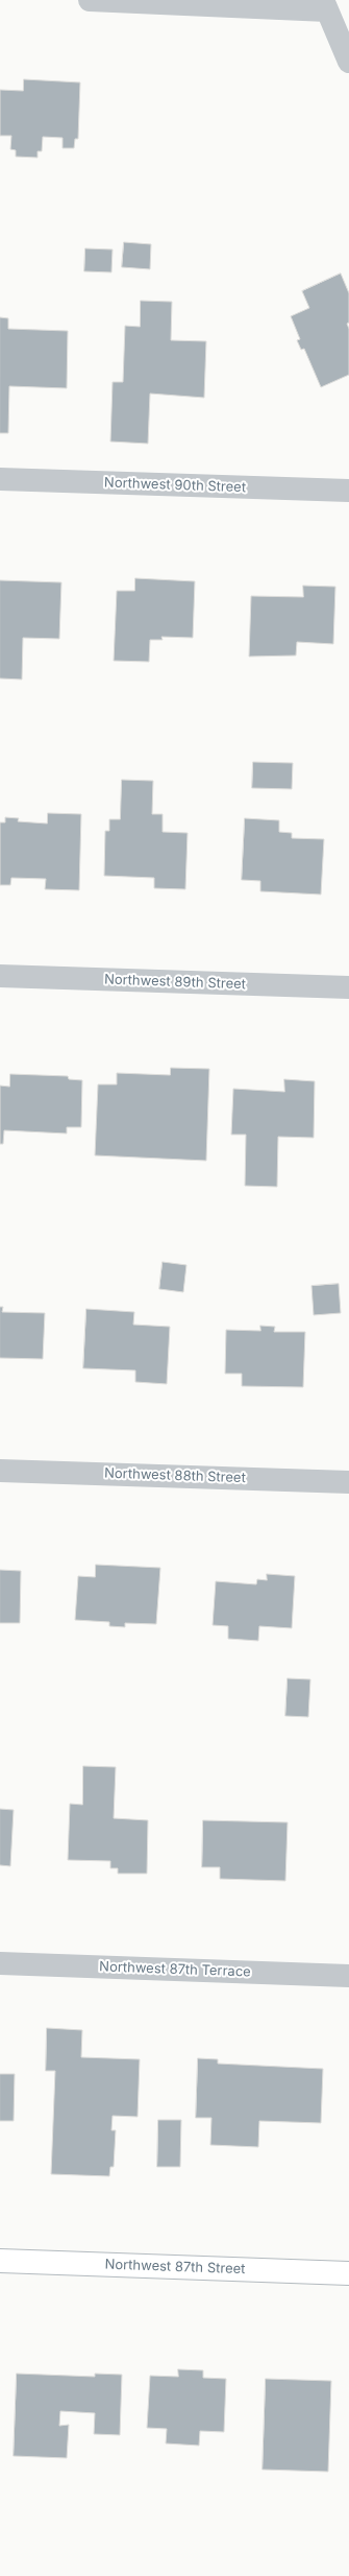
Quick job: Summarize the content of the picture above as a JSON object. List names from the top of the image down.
{
  "streets": {
    "street": [
      "Northwest 90th Street",
      "Northwest 89th Street",
      "Northwest 88th Street",
      "Northwest 87th Terrace",
      "Northwest 87th Street"
    ]
  }
}
